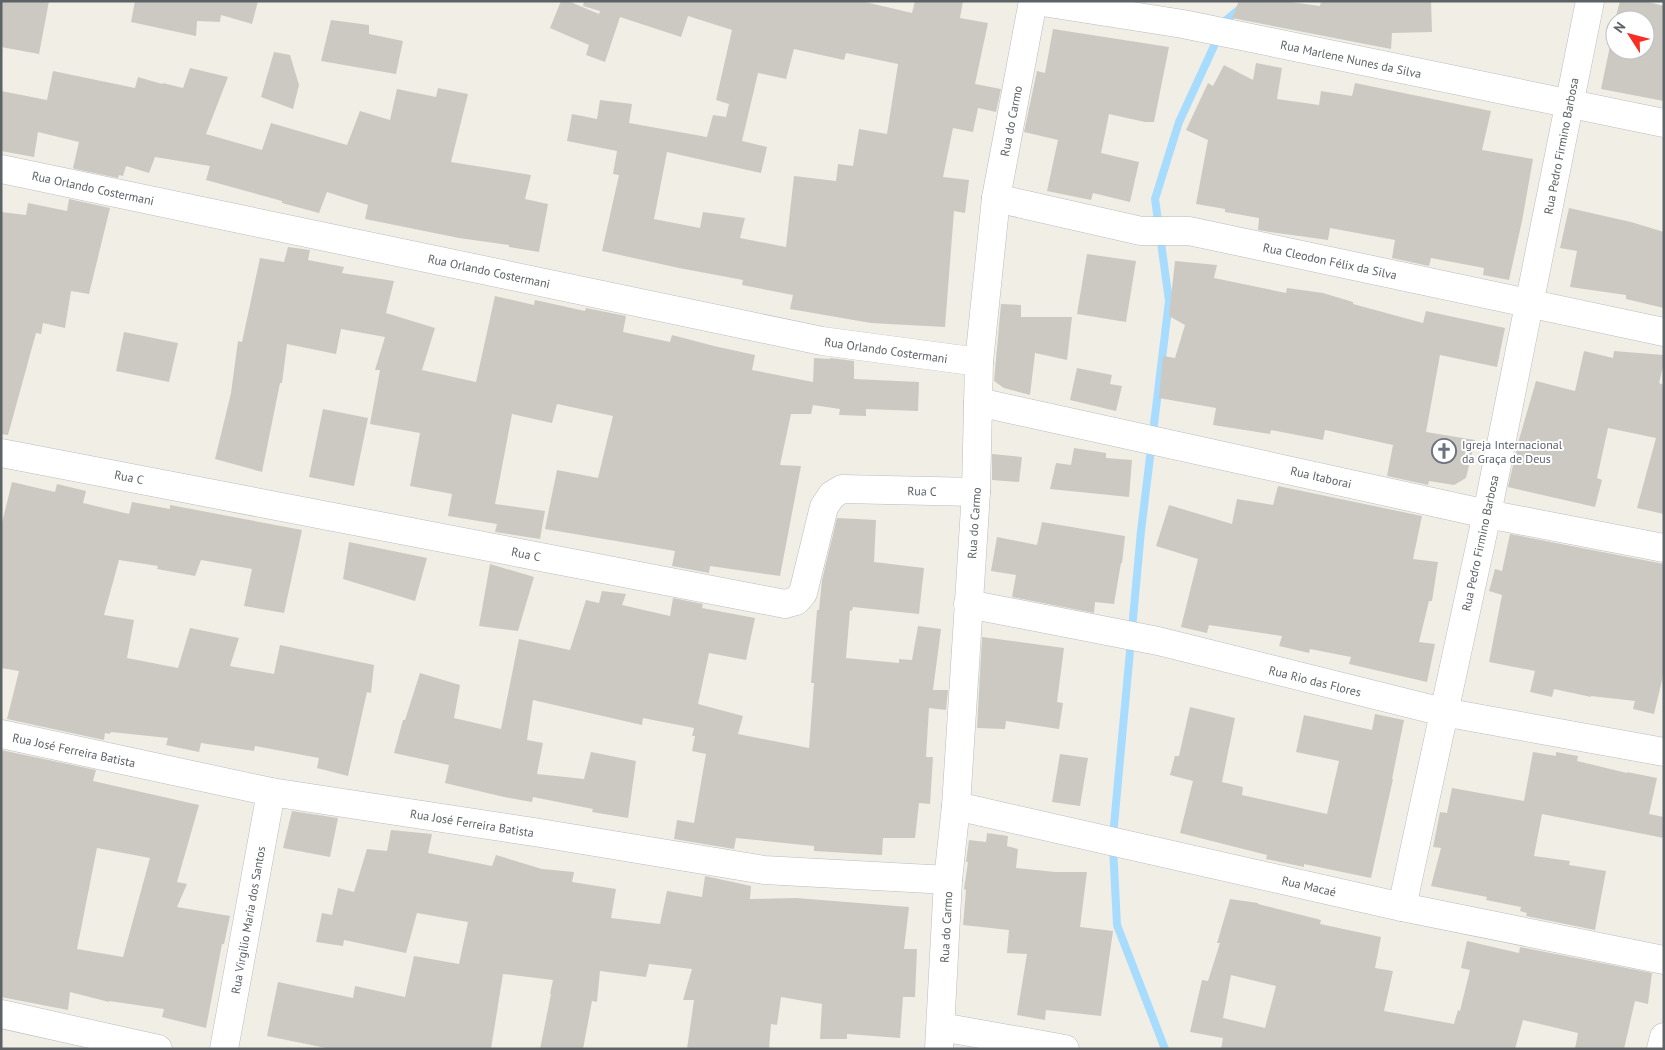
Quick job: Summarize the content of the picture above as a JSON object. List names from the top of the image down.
{
  "streets": {
    "street": [
      "Rua Marlene Nunes da Silva",
      "Rua do Carmo",
      "Rua Pedro Firmino Barbosa",
      "Rua Orlando Costermani",
      "Rua Cleodon Félix da Silva",
      "Rua C",
      "Rua Itaborai",
      "Rua Rio das Flores",
      "Rua José Ferreira Batista",
      "Rua Macaé",
      "Rua Virgílio Maria dos Santos"
    ]
  },
  "crossings": [
    ["Rua Marlene Nunes da Silva", "Rua do Carmo"],
    ["Rua Marlene Nunes da Silva", "Rua Pedro Firmino Barbosa"],
    ["Rua do Carmo", "Rua Orlando Costermani"],
    ["Rua do Carmo", "Rua Cleodon Félix da Silva"],
    ["Rua do Carmo", "Rua C"],
    ["Rua do Carmo", "Rua Itaborai"],
    ["Rua do Carmo", "Rua Rio das Flores"],
    ["Rua do Carmo", "Rua José Ferreira Batista"],
    ["Rua do Carmo", "Rua Macaé"],
    ["Rua Pedro Firmino Barbosa", "Rua Cleodon Félix da Silva"],
    ["Rua Pedro Firmino Barbosa", "Rua Itaborai"],
    ["Rua Pedro Firmino Barbosa", "Rua Rio das Flores"],
    ["Rua Pedro Firmino Barbosa", "Rua Macaé"],
    ["Rua José Ferreira Batista", "Rua Virgílio Maria dos Santos"]
  ],
  "places": {
    "church": ["Igreja Internacional da Graça de Deus"]
  },
  "north": "top left"
}
